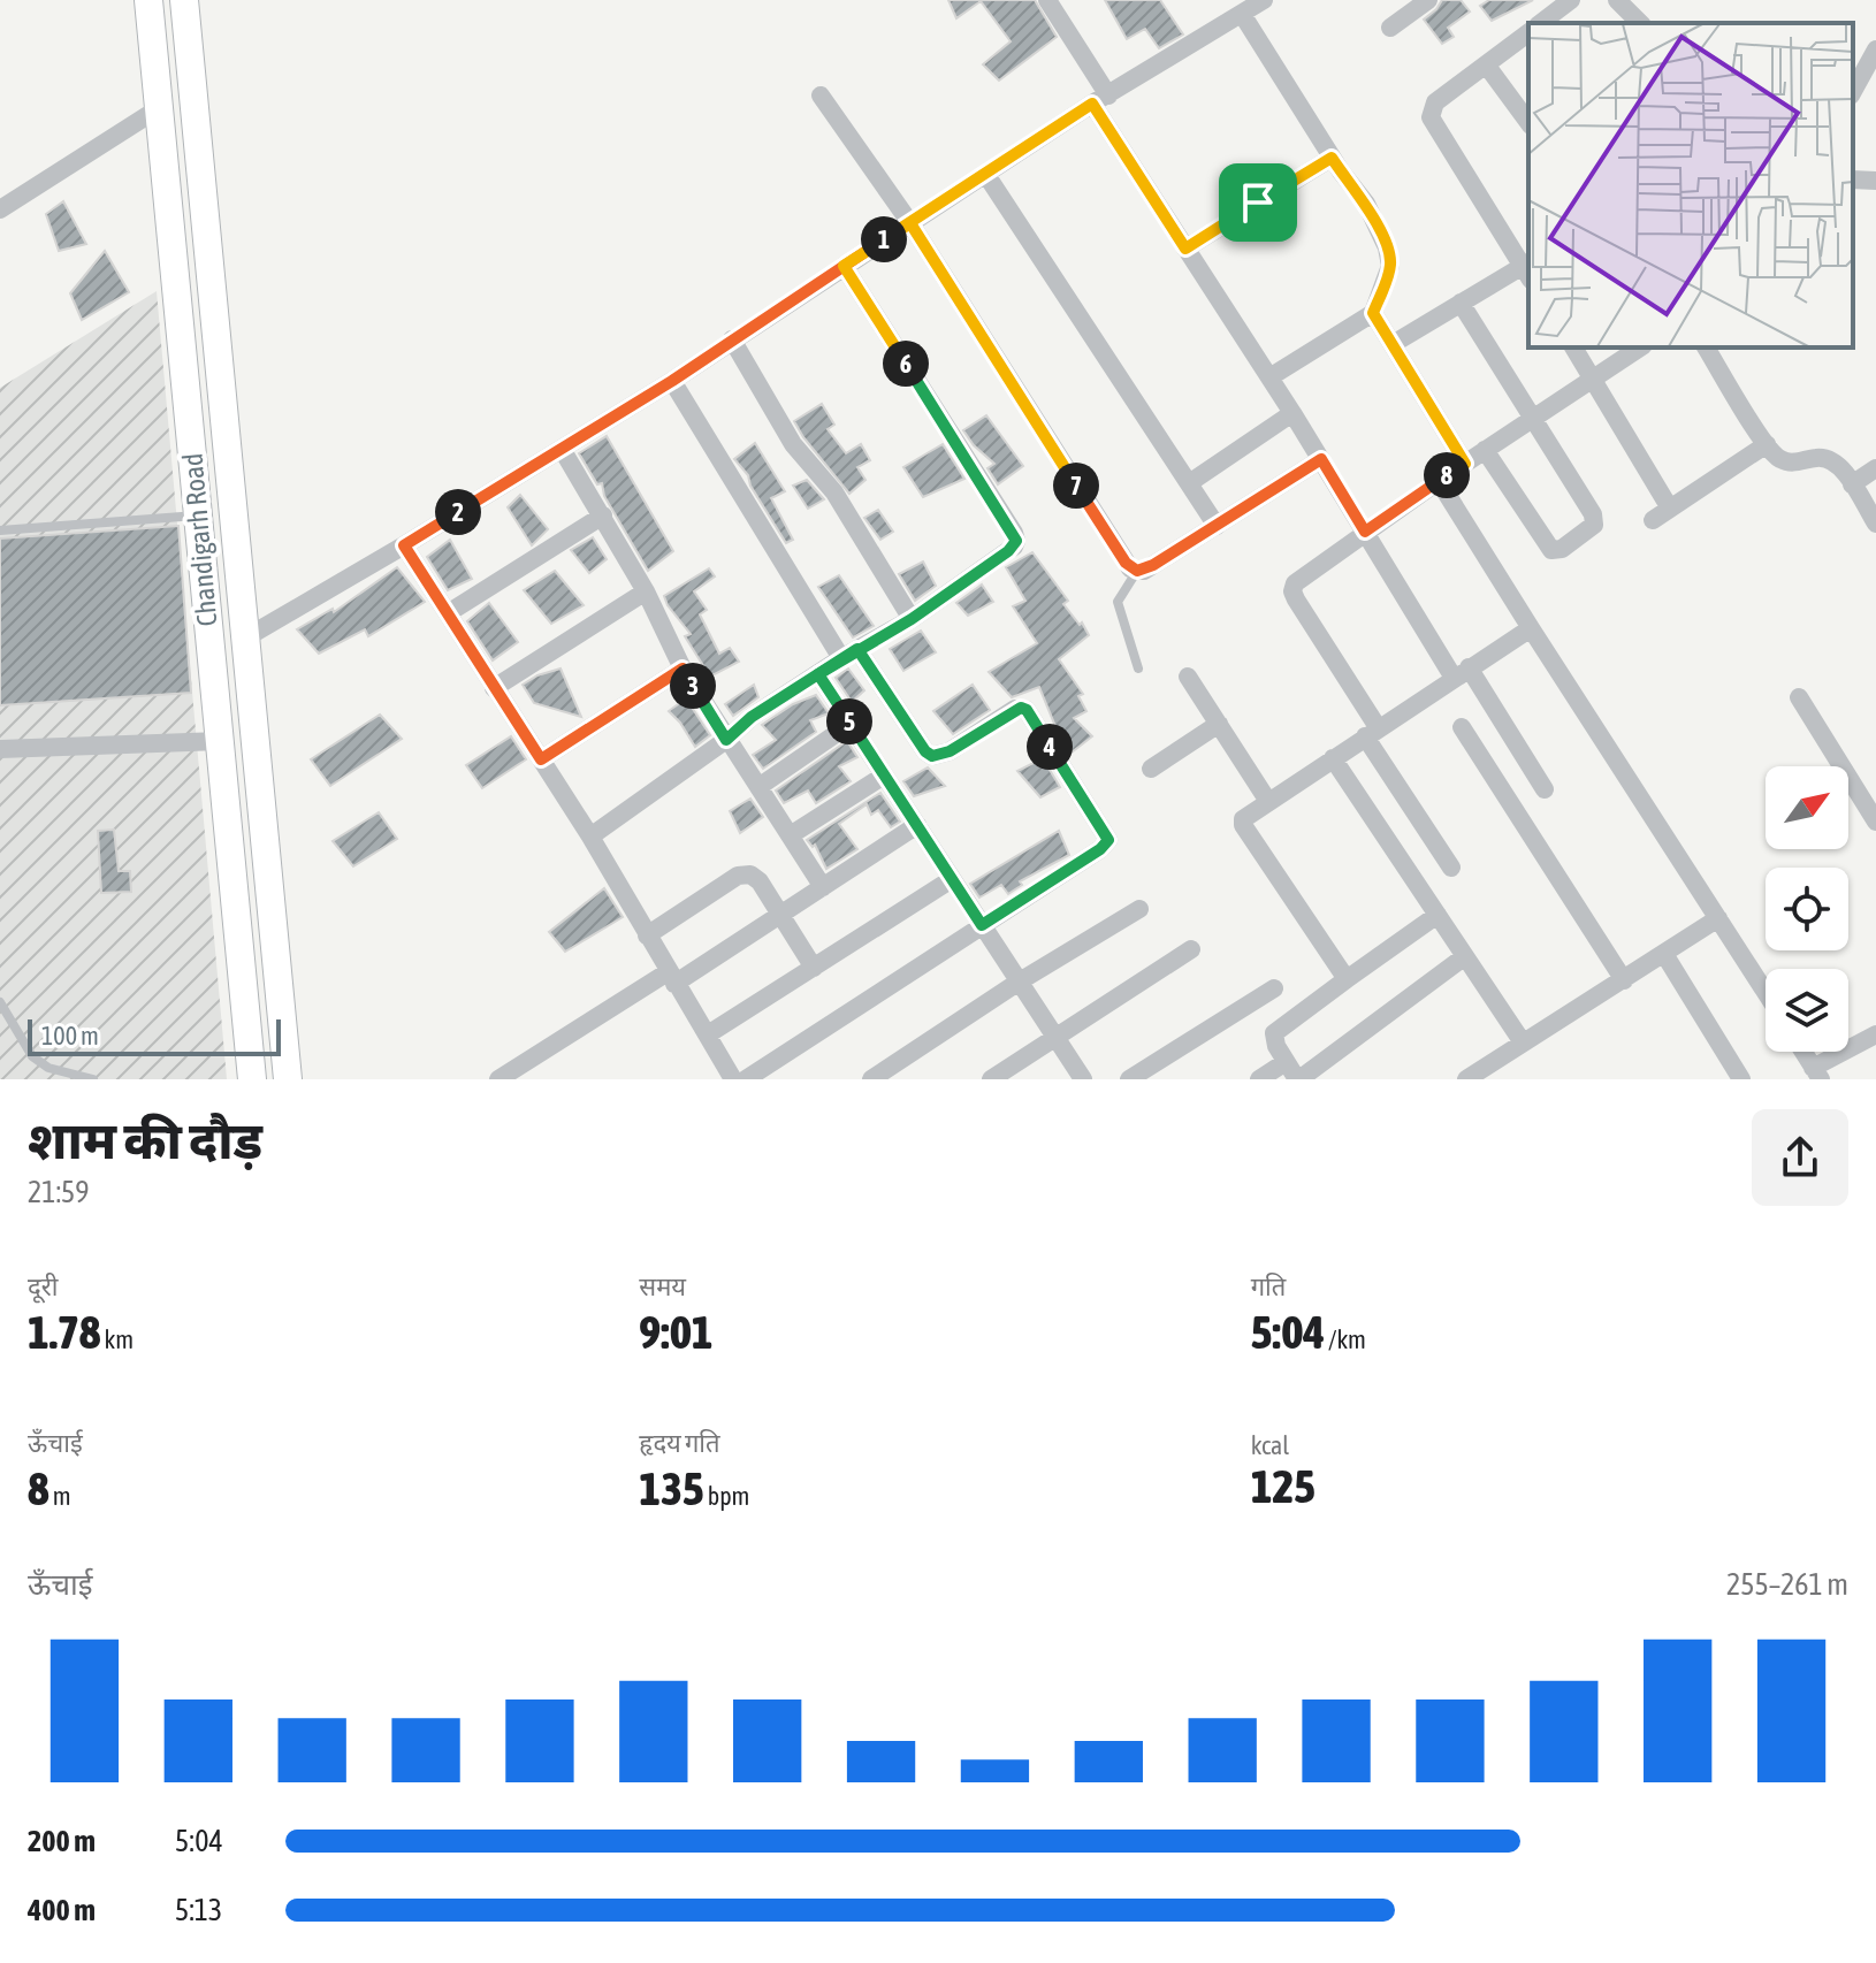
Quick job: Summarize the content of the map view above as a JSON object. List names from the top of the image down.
{
  "streets": {
    "main road": ["Chandigarh Road"]
  },
  "scale_bar": "100 m",
  "north": "top right",
  "page": {
    "pins": [
      "1",
      "6",
      "8",
      "7",
      "2",
      "3",
      "5",
      "4"
    ],
    "scale": "100 m",
    "heading": ["शाम की दौड़", "21:59"],
    "stats": [
      ["दूरी", "1.78 km"],
      ["समय", "9:01"],
      ["गति", "5:04 /km"],
      ["ऊँचाई", "8 m"],
      ["हृदय गति", "135 bpm"],
      ["kcal", "125"]
    ],
    "chart": ["ऊँचाई", "255–261 m"],
    "list": [
      {
        "name": "200 m",
        "note": "5:04"
      },
      {
        "name": "400 m",
        "note": "5:13"
      }
    ]
  }
}
